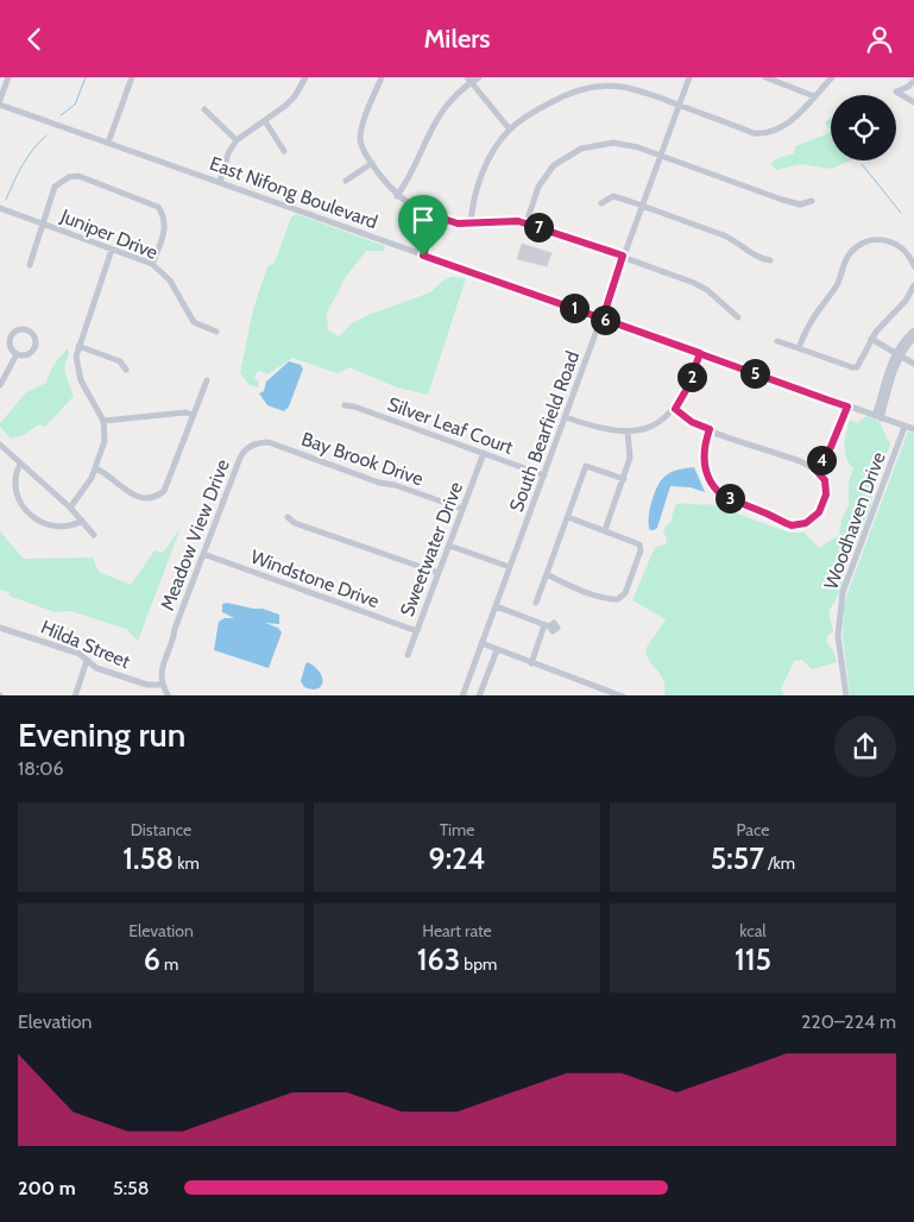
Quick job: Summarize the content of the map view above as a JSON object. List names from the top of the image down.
{
  "streets": {
    "street": [
      "East Nifong Boulevard",
      "Juniper Drive",
      "Silver Leaf Court",
      "South Bearfield Road",
      "Bay Brook Drive",
      "Woodhaven Drive",
      "Meadow View Drive",
      "Sweetwater Drive",
      "Windstone Drive",
      "Hilda Street"
    ]
  },
  "crossings": [
    ["East Nifong Boulevard", "South Bearfield Road"],
    ["East Nifong Boulevard", "Woodhaven Drive"],
    ["Silver Leaf Court", "South Bearfield Road"],
    ["Silver Leaf Court", "Sweetwater Drive"],
    ["Bay Brook Drive", "Meadow View Drive"],
    ["Bay Brook Drive", "Sweetwater Drive"],
    ["Meadow View Drive", "Windstone Drive"],
    ["Meadow View Drive", "Hilda Street"],
    ["Sweetwater Drive", "Windstone Drive"]
  ],
  "page": {
    "header": "Milers",
    "pins": [
      "7",
      "1",
      "6",
      "5",
      "2",
      "4",
      "3"
    ],
    "heading": ["Evening run", "18:06"],
    "stats": [
      ["Distance", "1.58 km"],
      ["Time", "9:24"],
      ["Pace", "5:57 /km"],
      ["Elevation", "6 m"],
      ["Heart rate", "163 bpm"],
      ["kcal", "115"]
    ],
    "chart": ["Elevation", "220–224 m"],
    "list": [
      {
        "name": "200 m",
        "note": "5:58"
      }
    ]
  }
}
